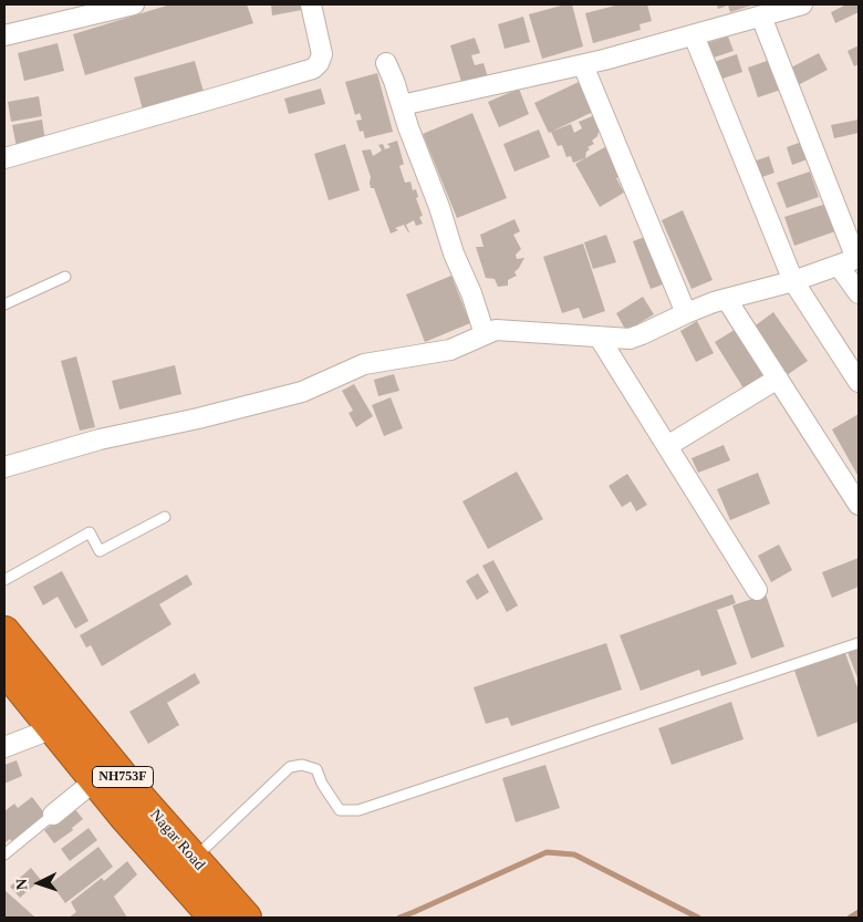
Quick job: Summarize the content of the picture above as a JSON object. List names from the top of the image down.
{
  "streets": {
    "highway": ["NH753F", "Nagar Road"]
  },
  "north": "left"
}
